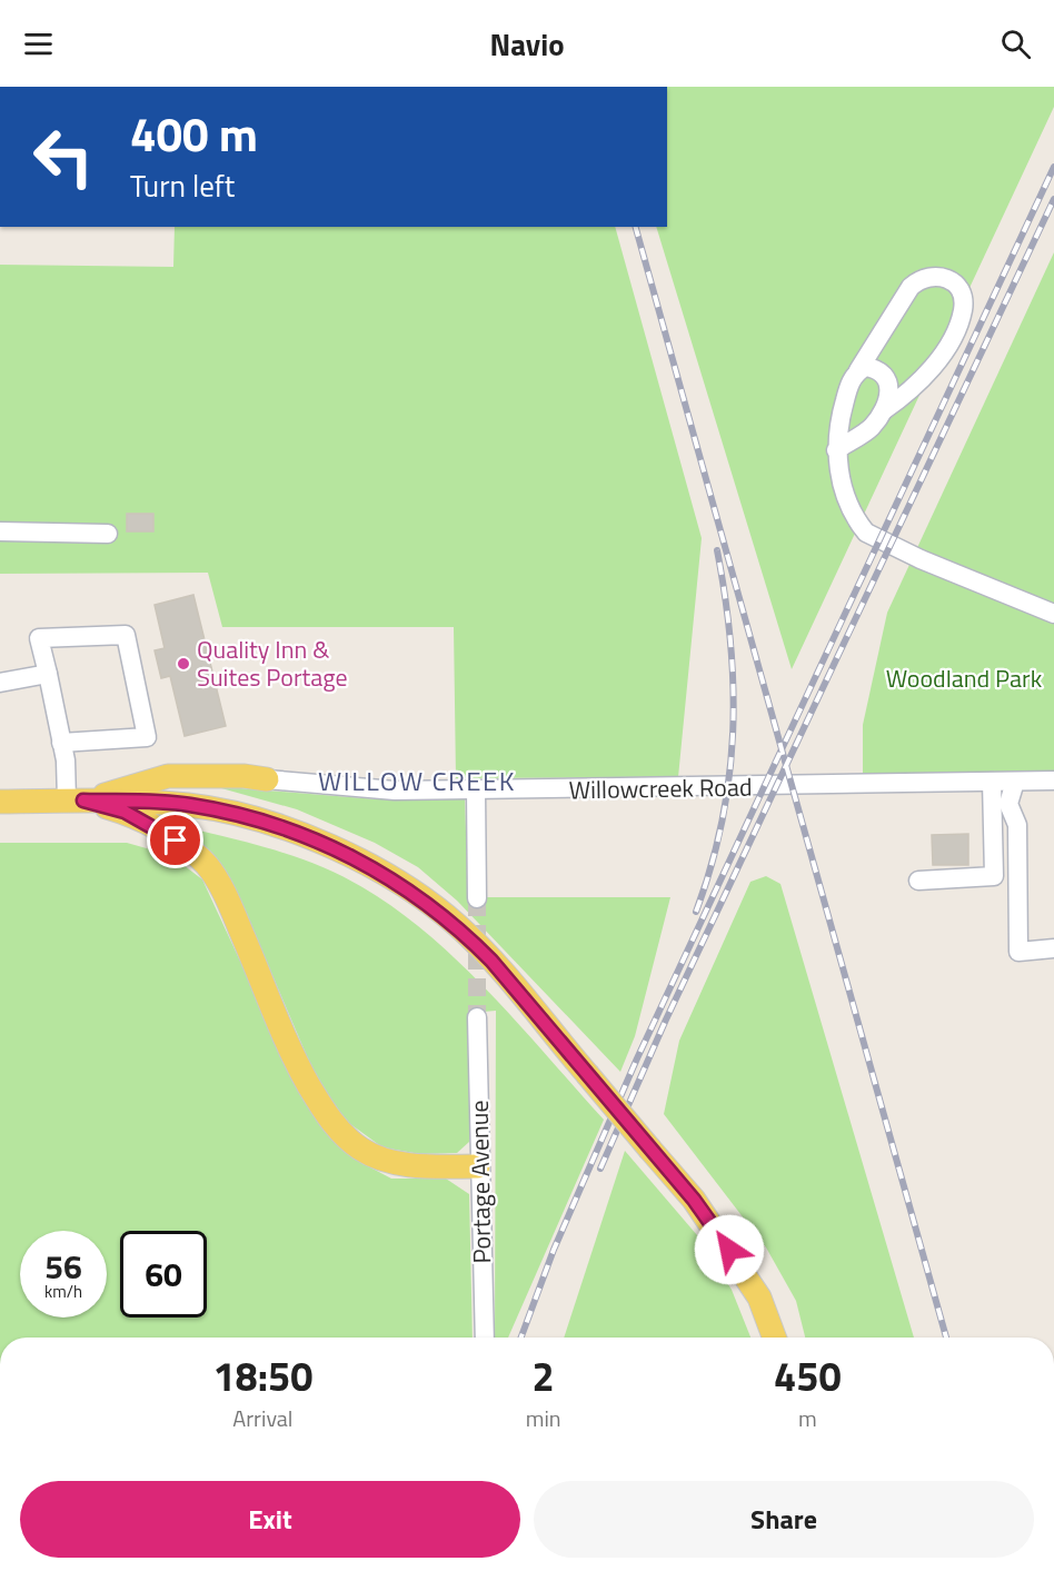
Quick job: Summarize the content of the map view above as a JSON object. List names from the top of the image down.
{
  "streets": {
    "street": ["Willowcreek Road", "Portage Avenue"]
  },
  "districts": ["WILLOW CREEK"],
  "parks": ["Woodland Park"],
  "places": ["Quality Inn & Suites Portage"],
  "page": {
    "header": "Navio",
    "turn": ["400 m", "Turn left"],
    "speed": "56 km/h",
    "limit": "60",
    "eta": [
      "18:50",
      "Arrival",
      "2",
      "min",
      "450",
      "m"
    ],
    "buttons": ["Exit", "Share"]
  }
}
